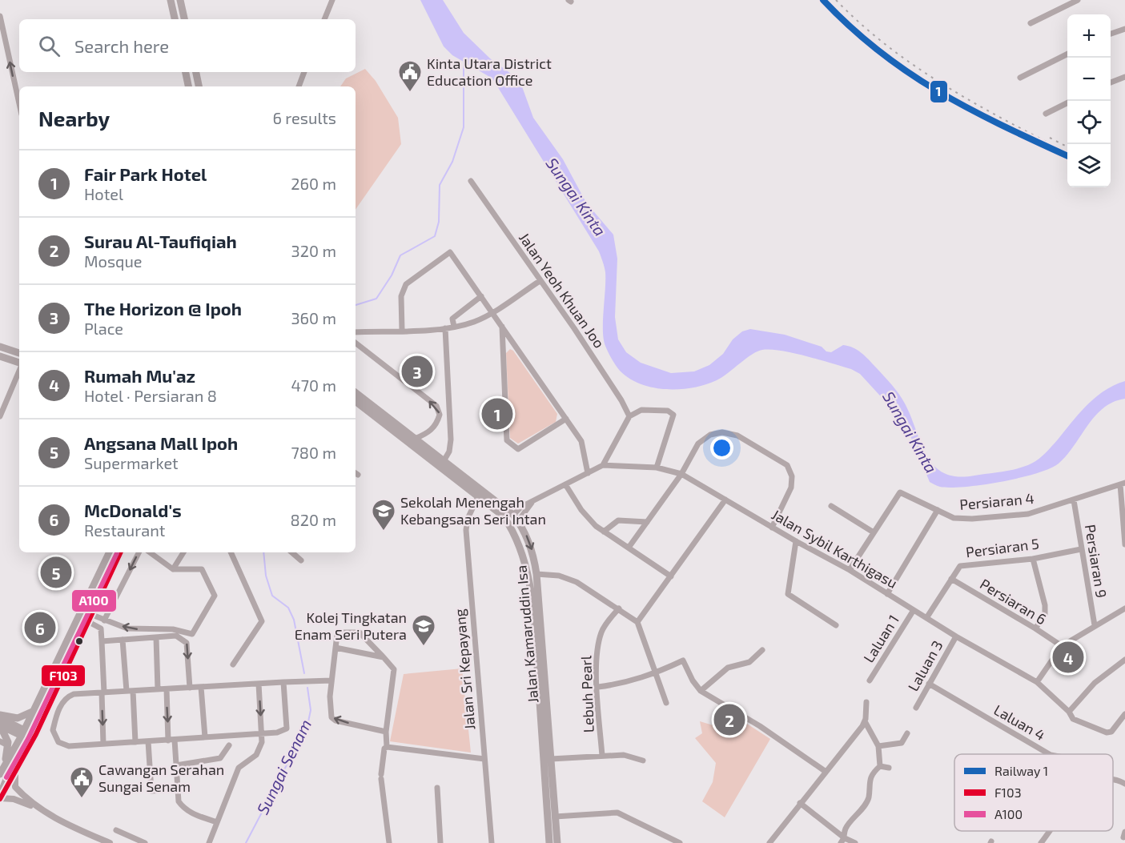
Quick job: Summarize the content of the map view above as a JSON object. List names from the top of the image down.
{
  "streets": {
    "main road": ["Jalan Kamaruddin Isa"],
    "street": [
      "Jalan Yeoh Khuan Joo",
      "Persiaran 4",
      "Persiaran 5",
      "Jalan Sybil Karthigasu",
      "Persiaran 9",
      "Persiaran 6",
      "Laluan 1",
      "Laluan 3",
      "Jalan Sri Kepayang",
      "Lebuh Pearl",
      "Laluan 4"
    ]
  },
  "crossings": [
    ["Persiaran 4", "Persiaran 9"],
    ["Persiaran 5", "Jalan Sybil Karthigasu"],
    ["Persiaran 5", "Persiaran 9"],
    ["Persiaran 5", "Persiaran 6"],
    ["Jalan Sybil Karthigasu", "Laluan 1"],
    ["Jalan Sybil Karthigasu", "Laluan 3"],
    ["Jalan Kamaruddin Isa", "Jalan Sri Kepayang"],
    ["Laluan 3", "Laluan 4"]
  ],
  "water": ["Sungai Kinta", "Sungai Senam"],
  "places": {
    "public building": ["Kinta Utara District Education Office", "Cawangan Serahan Sungai Senam"],
    "school or university": ["Sekolah Menengah Kebangsaan Seri Intan", "Kolej Tingkatan Enam Seri Putera"]
  },
  "lines": ["rail line 1", "transit line F103", "transit line A100"],
  "legend": ["Railway 1", "F103", "A100"],
  "page": {
    "map_buttons": ["+", "−"],
    "search": "Search here",
    "heading": ["Nearby", "6 results"],
    "list": [
      {
        "mark": "1",
        "name": "Fair Park Hotel",
        "note": "Hotel",
        "value": "260 m"
      },
      {
        "mark": "2",
        "name": "Surau Al-Taufiqiah",
        "note": "Mosque",
        "value": "320 m"
      },
      {
        "mark": "3",
        "name": "The Horizon @ Ipoh",
        "note": "Place",
        "value": "360 m"
      },
      {
        "mark": "4",
        "name": "Rumah Mu'az",
        "note": "Hotel · Persiaran 8",
        "value": "470 m"
      },
      {
        "mark": "5",
        "name": "Angsana Mall Ipoh",
        "note": "Supermarket",
        "value": "780 m"
      },
      {
        "mark": "6",
        "name": "McDonald's",
        "note": "Restaurant",
        "value": "820 m"
      }
    ],
    "pins": [
      "3",
      "1",
      "5",
      "6",
      "4",
      "2"
    ]
  }
}
